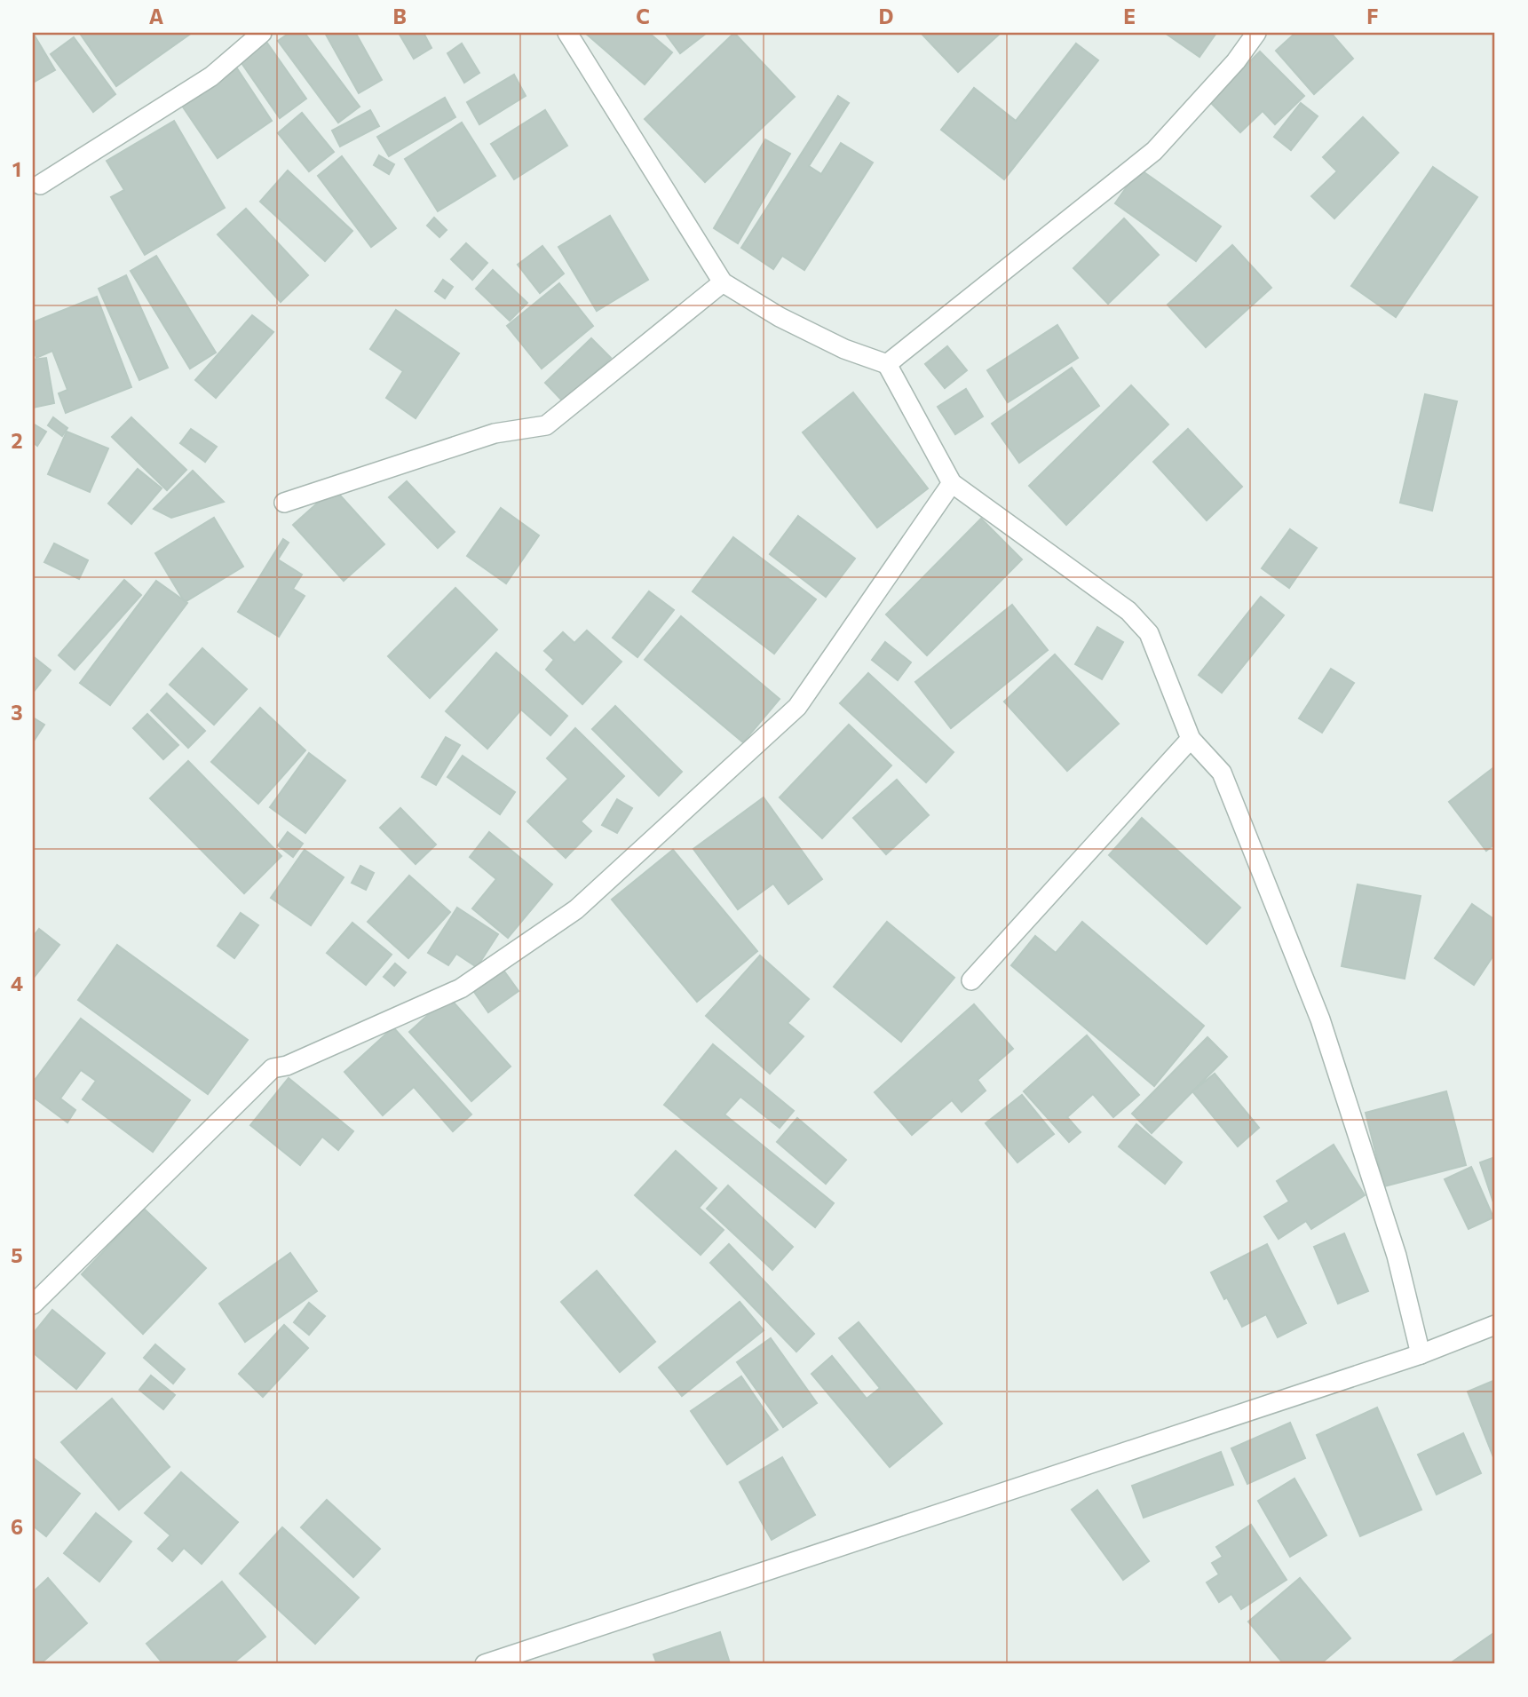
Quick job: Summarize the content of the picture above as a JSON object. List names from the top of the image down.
{
  "grid": {
    "columns": [
      "A",
      "B",
      "C",
      "D",
      "E",
      "F"
    ],
    "rows": [
      "1",
      "2",
      "3",
      "4",
      "5",
      "6"
    ]
  }
}
